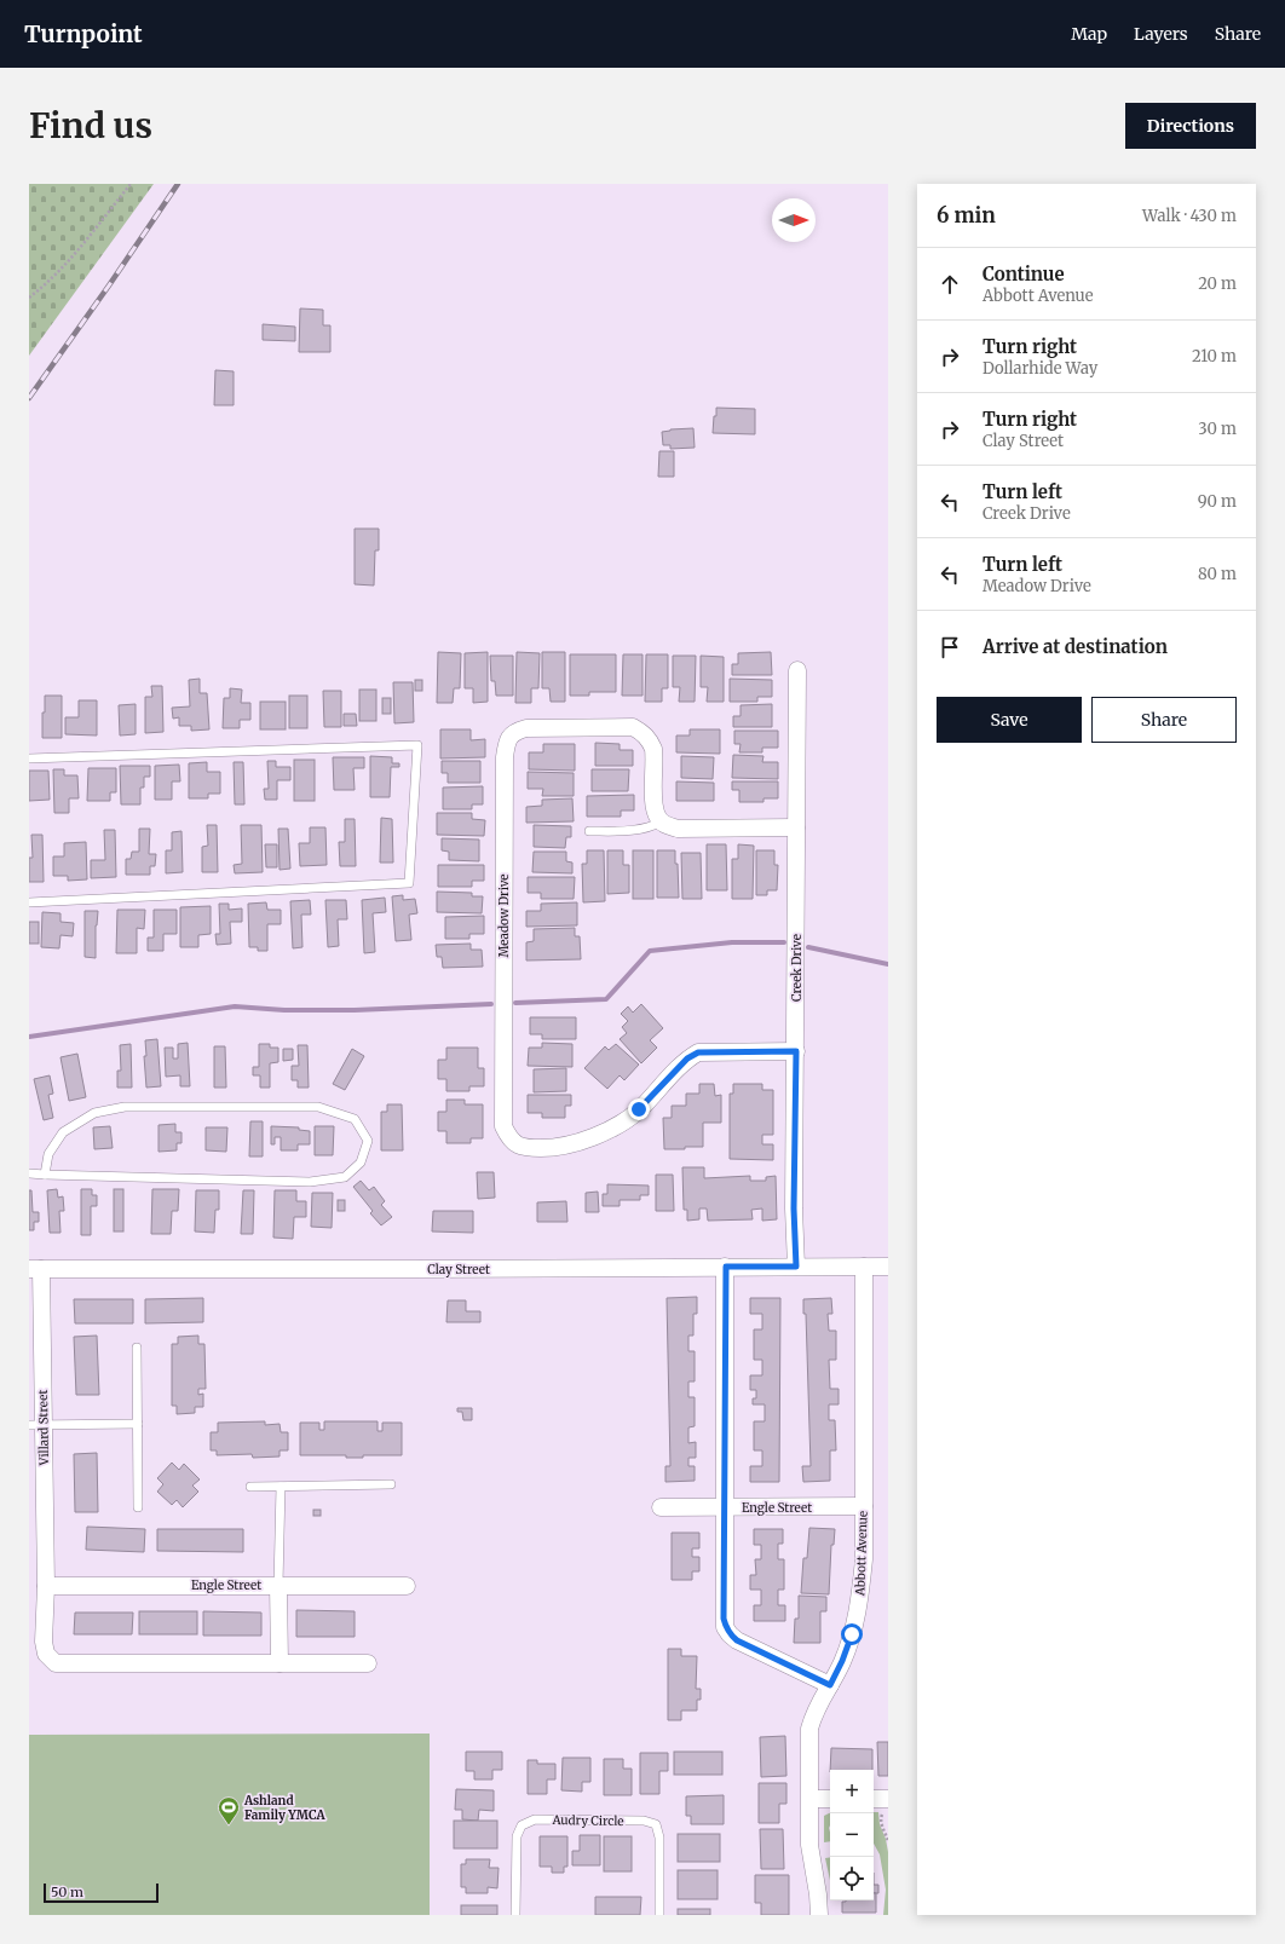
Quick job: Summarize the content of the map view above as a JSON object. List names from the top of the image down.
{
  "streets": {
    "street": [
      "Meadow Drive",
      "Creek Drive",
      "Clay Street",
      "Villard Street",
      "Engle Street",
      "Abbott Avenue"
    ],
    "lane": ["Audry Circle"]
  },
  "crossings": [
    ["Meadow Drive", "Creek Drive"],
    ["Creek Drive", "Clay Street"],
    ["Clay Street", "Villard Street"],
    ["Clay Street", "Abbott Avenue"],
    ["Villard Street", "Engle Street"],
    ["Engle Street", "Abbott Avenue"]
  ],
  "places": {
    "sports": ["Ashland Family YMCA"]
  },
  "scale_bar": "50 m",
  "north": "right",
  "page": {
    "header": "Turnpoint",
    "nav": ["Map", "Layers", "Share"],
    "buttons": [
      "Directions",
      ["Save", "Share"]
    ],
    "title": "Find us",
    "heading": ["6 min", "Walk · 430 m"],
    "list": [
      ["Continue", "Abbott Avenue", "20 m"],
      ["Turn right", "Dollarhide Way", "210 m"],
      ["Turn right", "Clay Street", "30 m"],
      ["Turn left", "Creek Drive", "90 m"],
      ["Turn left", "Meadow Drive", "80 m"],
      "Arrive at destination"
    ],
    "map_buttons": ["+", "−"],
    "scale": "50 m"
  }
}
